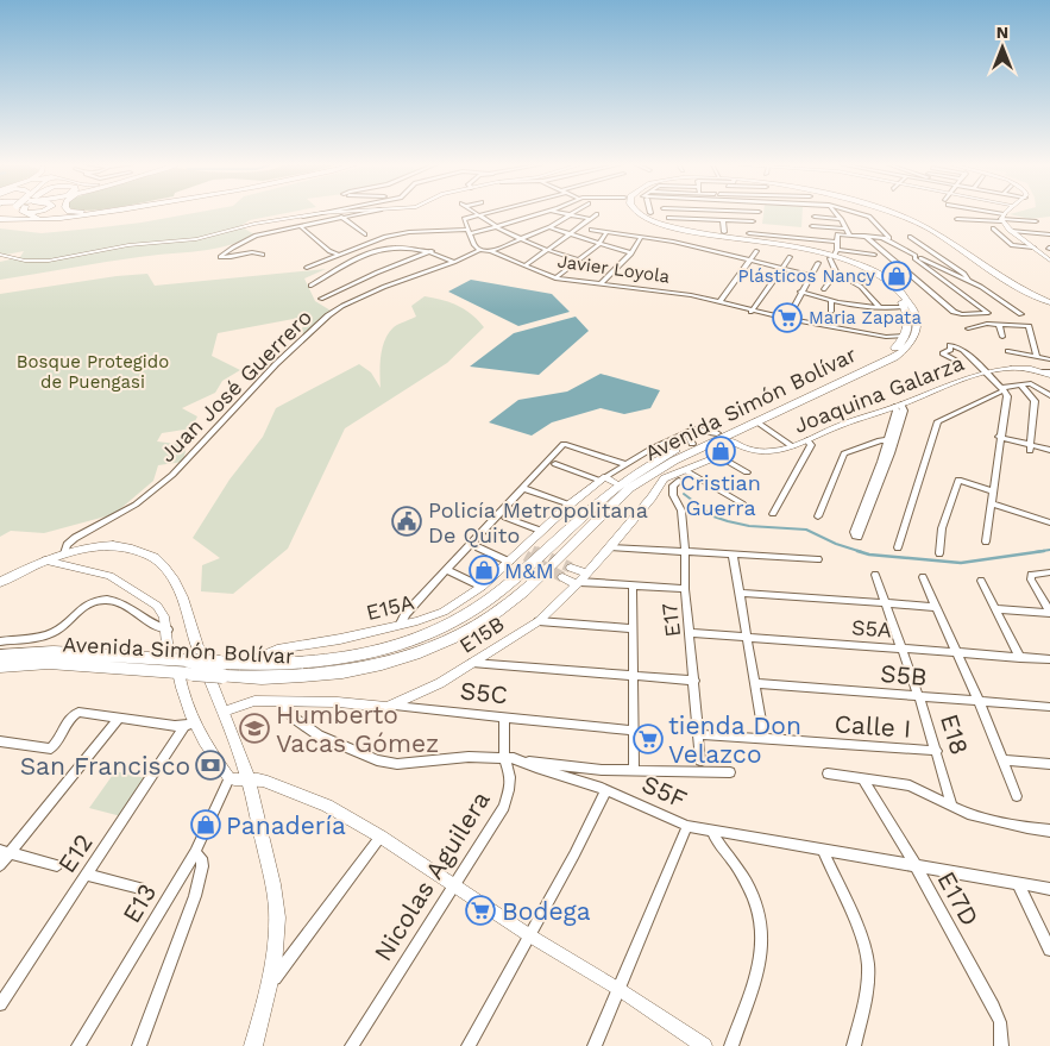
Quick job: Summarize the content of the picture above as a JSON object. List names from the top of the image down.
{
  "streets": {
    "main road": ["Avenida Simón Bolívar"],
    "street": [
      "Javier Loyola",
      "Juan José Guerrero",
      "Joaquina Galarza",
      "E15A",
      "E17",
      "S5A",
      "E15B",
      "S5B",
      "S5C",
      "Calle I",
      "E18",
      "S5F",
      "E12",
      "Nicolas Aguilera",
      "E17D",
      "E13"
    ]
  },
  "crossings": [
    ["Javier Loyola", "Juan José Guerrero"],
    ["Javier Loyola", "Avenida Simón Bolívar"],
    ["Joaquina Galarza", "Avenida Simón Bolívar"],
    ["Avenida Simón Bolívar", "E15A"],
    ["E17", "S5A"],
    ["E17", "Calle I"],
    ["S5A", "E18"],
    ["E15B", "S5C"],
    ["S5B", "E18"],
    ["S5C", "S5F"],
    ["S5C", "Nicolas Aguilera"],
    ["Calle I", "E18"],
    ["S5F", "Nicolas Aguilera"],
    ["S5F", "E17D"]
  ],
  "parks": ["Bosque Protegido de Puengasi"],
  "places": {
    "shop": [
      "Plásticos Nancy",
      "Cristian Guerra",
      "M&M",
      "Panadería"
    ],
    "supermarket": ["Maria Zapata", "tienda Don Velazco", "Bodega"],
    "public building": ["Policía Metropolitana De Quito"],
    "school or university": ["Humberto Vacas Gómez"],
    "bank": ["San Francisco"]
  },
  "north": "top"
}
